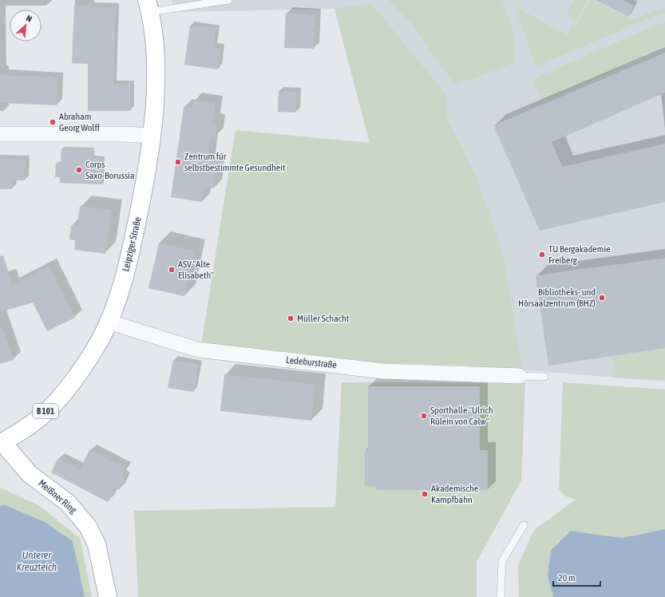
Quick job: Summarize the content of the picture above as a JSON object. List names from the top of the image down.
{
  "streets": {
    "main road": ["Leipziger Straße", "B 101", "Meißner Ring"],
    "street": ["Ledeburstraße"]
  },
  "crossings": [
    ["Leipziger Straße", "Ledeburstraße"],
    ["Leipziger Straße", "Meißner Ring"]
  ],
  "water": ["Unterer Kreuzteich"],
  "places": [
    "Abraham Georg Wolff",
    "Zentrum für selbstbestimmte Gesundheit",
    "Corps Saxo-Borussia",
    "TU Bergakademie Freiberg",
    "ASV \"Alte Elisabeth\"",
    "Bibliotheks- und Hörsaalzentrum (BHZ)",
    "Müller Schacht",
    "Sporthalle \"Ulrich Rülein von Calw\"",
    "Akademische Kampfbahn"
  ],
  "scale_bar": "20 m",
  "north": "top right"
}
